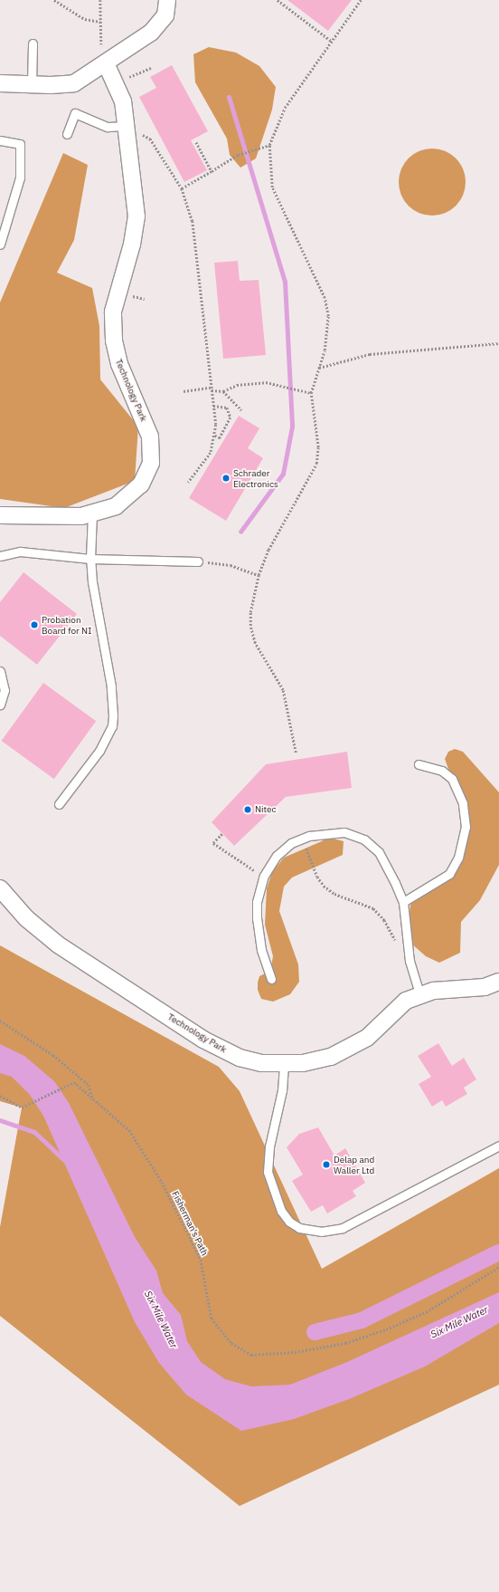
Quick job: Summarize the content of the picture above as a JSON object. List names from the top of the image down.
{
  "streets": {
    "street": ["Technology Park"],
    "path": ["Fisherman's Path"]
  },
  "water": ["Six Mile Water"],
  "places": [
    "Schrader Electronics",
    "Probation Board for NI",
    "Nitec",
    "Delap and Waller Ltd"
  ]
}
